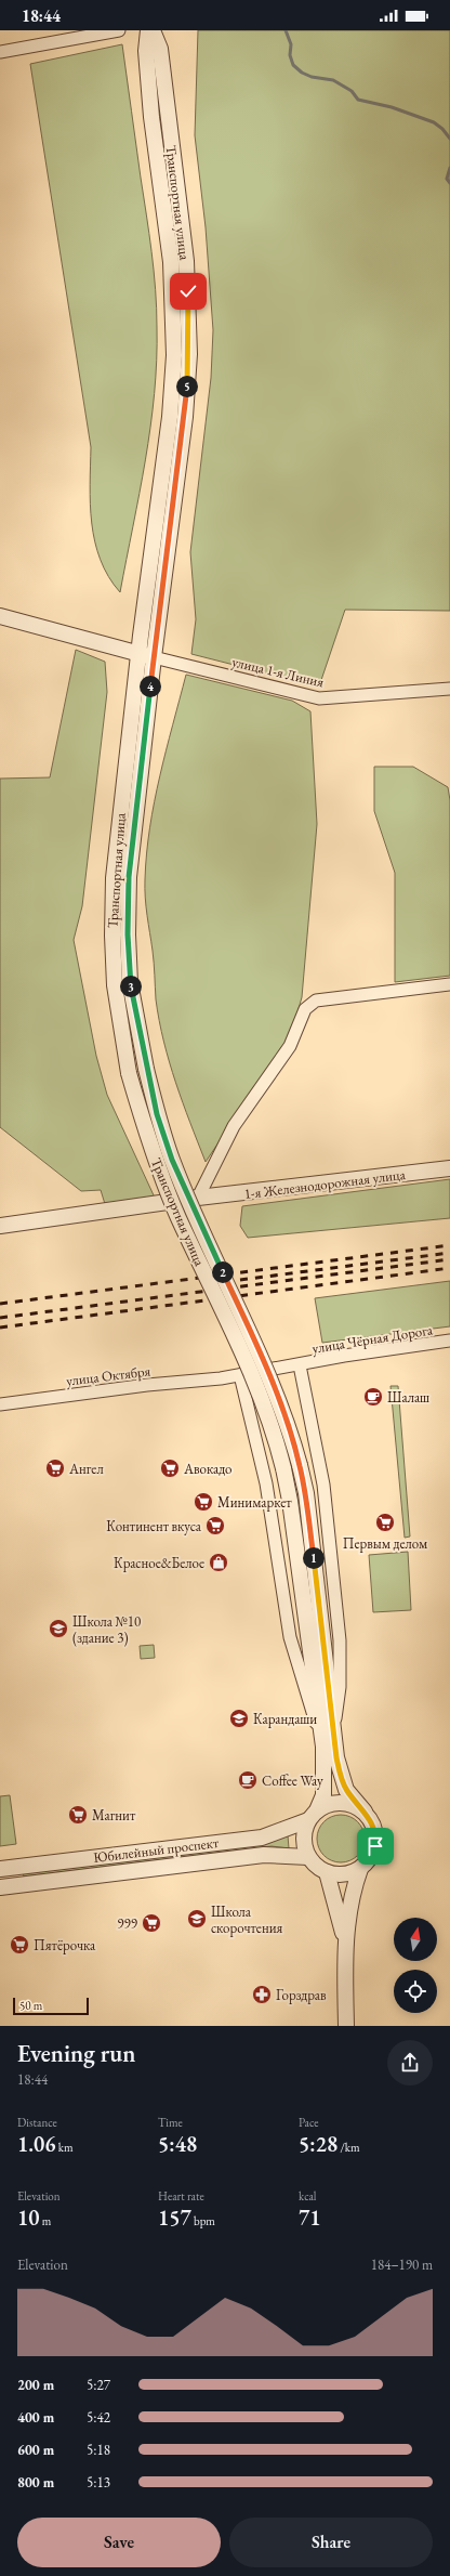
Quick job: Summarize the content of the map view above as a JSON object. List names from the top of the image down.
{
  "streets": {
    "street": [
      "Транспортная улица",
      "улица 1-я Линия",
      "1-я Железнодорожная улица",
      "улица Чёрная Дорога",
      "улица Октября",
      "Юбилейный проспект"
    ]
  },
  "crossings": [
    ["Транспортная улица", "улица 1-я Линия"],
    ["Транспортная улица", "Юбилейный проспект"],
    ["улица Чёрная Дорога", "улица Октября"]
  ],
  "places": {
    "cafe": ["Шалаш", "Coffee Way"],
    "supermarket": [
      "Ангел",
      "Авокадо",
      "Минимаркет",
      "Первым делом",
      "Континент вкуса",
      "Магнит",
      "999",
      "Пятёрочка"
    ],
    "shop": ["Красное&Белое"],
    "school or university": ["Школа №10 (здание 3)", "Карандаши", "Школа скорочтения"],
    "pharmacy": ["Горздрав"]
  },
  "scale_bar": "50 m",
  "north": "top",
  "page": {
    "status": "18:44",
    "pins": [
      "5",
      "4",
      "3",
      "2",
      "1"
    ],
    "scale": "50 m",
    "heading": ["Evening run", "18:44"],
    "stats": [
      ["Distance", "1.06 km"],
      ["Time", "5:48"],
      ["Pace", "5:28 /km"],
      ["Elevation", "10 m"],
      ["Heart rate", "157 bpm"],
      ["kcal", "71"]
    ],
    "chart": ["Elevation", "184–190 m"],
    "list": [
      {
        "name": "200 m",
        "note": "5:27"
      },
      {
        "name": "400 m",
        "note": "5:42"
      },
      {
        "name": "600 m",
        "note": "5:18"
      },
      {
        "name": "800 m",
        "note": "5:13"
      }
    ],
    "buttons": ["Save", "Share"]
  }
}
